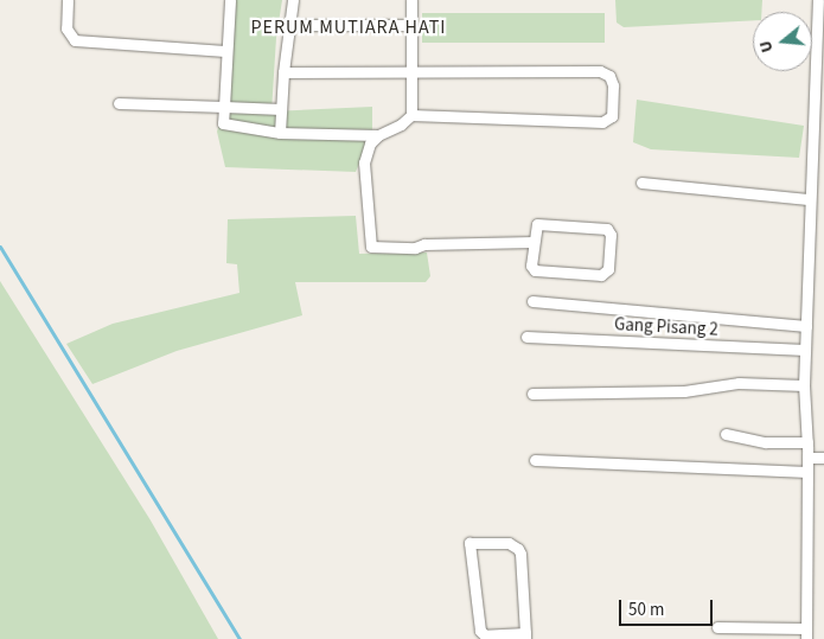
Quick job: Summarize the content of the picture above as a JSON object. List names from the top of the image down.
{
  "streets": {
    "street": ["Gang Pisang 2"]
  },
  "districts": ["PERUM MUTIARA HATI"],
  "scale_bar": "50 m",
  "north": "left"
}
